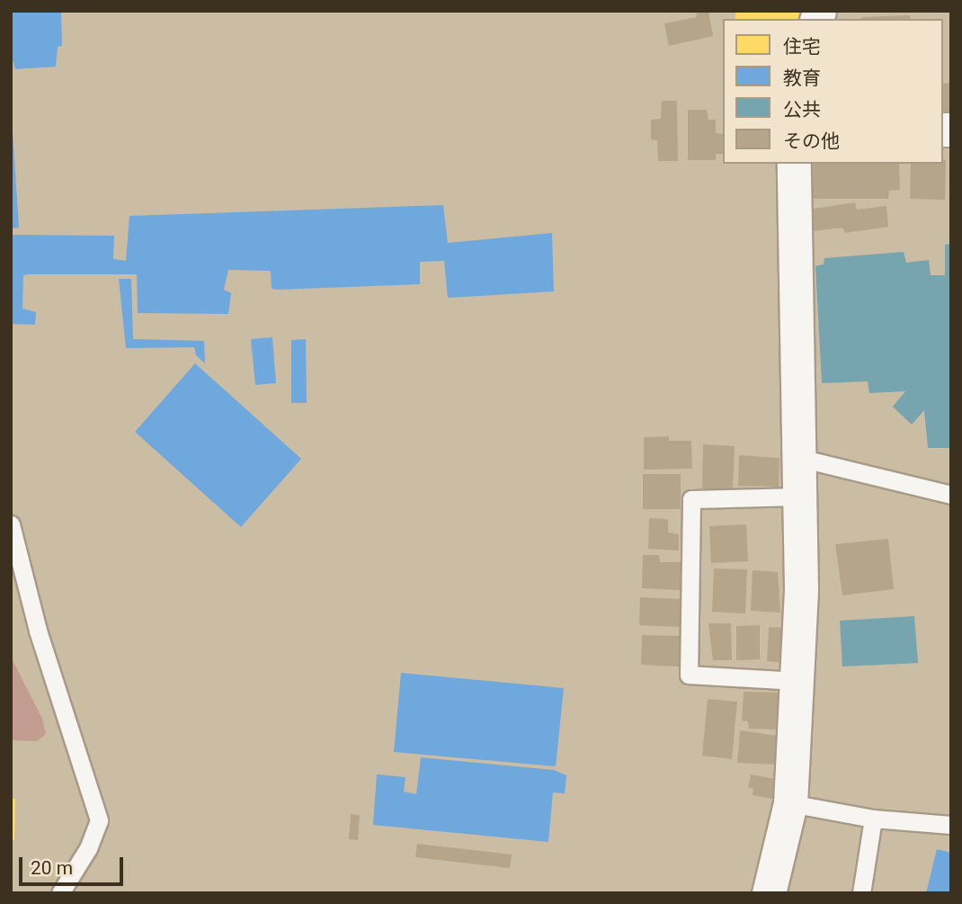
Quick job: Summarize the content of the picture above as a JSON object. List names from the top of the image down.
{
  "legend": [
    "住宅",
    "教育",
    "公共",
    "その他"
  ],
  "scale_bar": "20 m"
}
